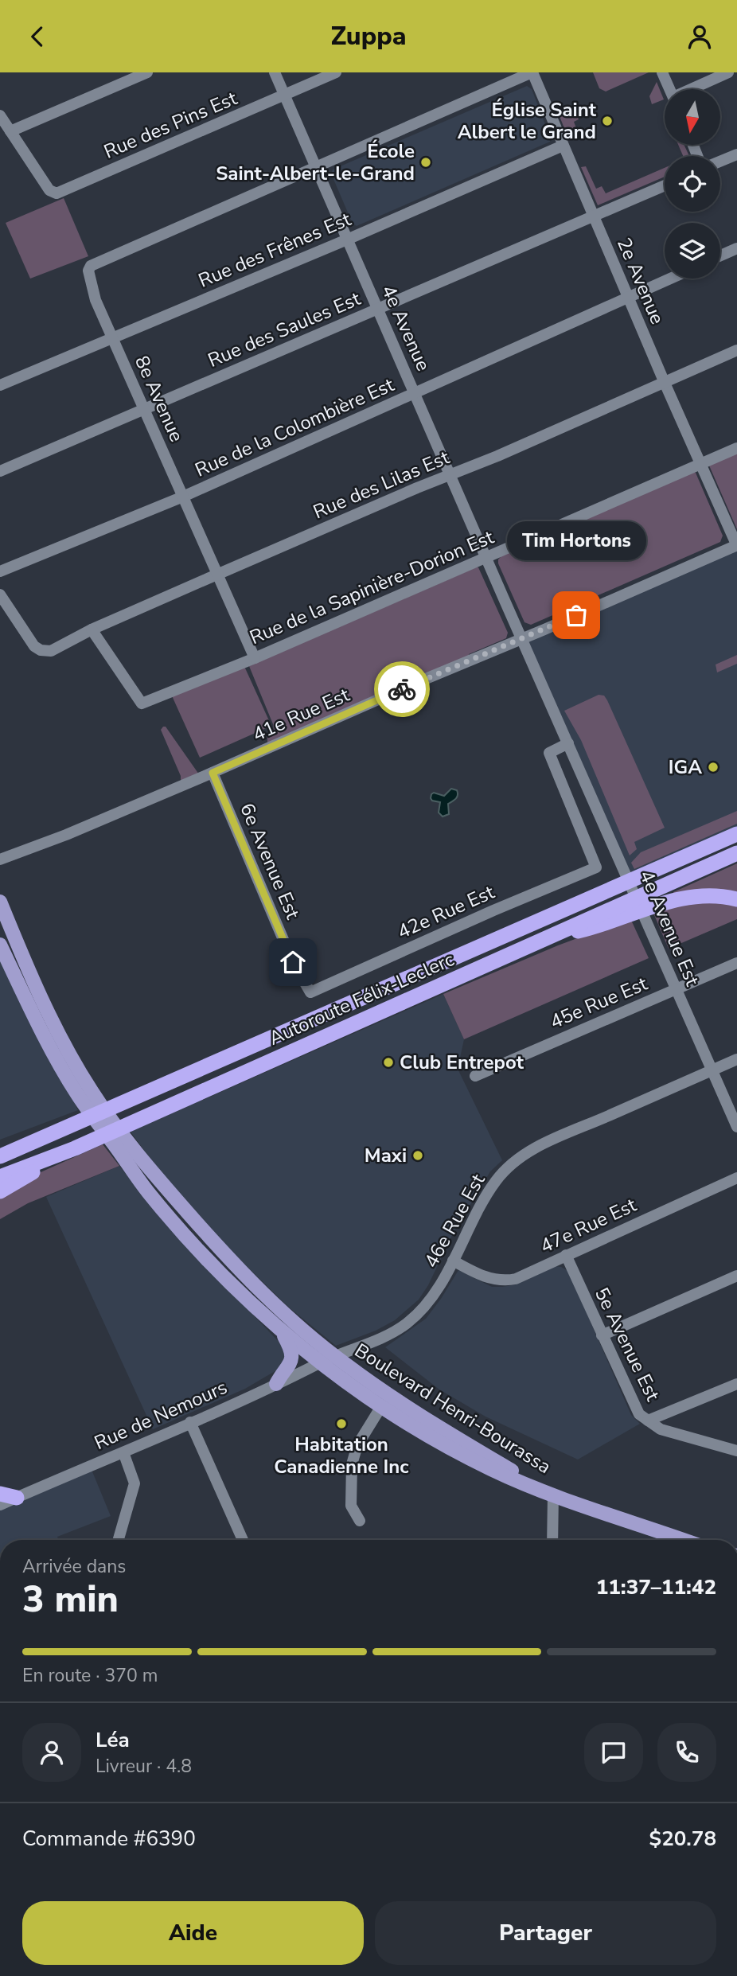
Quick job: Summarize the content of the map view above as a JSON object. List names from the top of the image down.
{
  "streets": {
    "highway": ["Autoroute Félix-Leclerc"],
    "main road": ["Boulevard Henri-Bourassa"],
    "street": [
      "Rue des Pins Est",
      "Rue des Frênes Est",
      "2e Avenue",
      "4e Avenue",
      "Rue des Saules Est",
      "8e Avenue",
      "Rue de la Colombière Est",
      "Rue des Lilas Est",
      "Rue de la Sapinière-Dorion Est",
      "41e Rue Est",
      "6e Avenue Est",
      "42e Rue Est",
      "4e Avenue Est",
      "45e Rue Est",
      "46e Rue Est",
      "47e Rue Est",
      "5e Avenue Est",
      "Rue de Nemours"
    ]
  },
  "crossings": [
    ["Rue des Pins Est", "4e Avenue"],
    ["Rue des Frênes Est", "2e Avenue"],
    ["Rue des Frênes Est", "4e Avenue"],
    ["Rue des Frênes Est", "8e Avenue"],
    ["2e Avenue", "Rue des Saules Est"],
    ["2e Avenue", "Rue de la Colombière Est"],
    ["2e Avenue", "Rue des Lilas Est"],
    ["2e Avenue", "Rue de la Sapinière-Dorion Est"],
    ["2e Avenue", "41e Rue Est"],
    ["4e Avenue", "Rue des Saules Est"],
    ["4e Avenue", "8e Avenue"],
    ["4e Avenue", "Rue de la Colombière Est"],
    ["4e Avenue", "Rue des Lilas Est"],
    ["4e Avenue", "Rue de la Sapinière-Dorion Est"],
    ["4e Avenue", "4e Avenue Est"],
    ["Rue des Saules Est", "8e Avenue"],
    ["8e Avenue", "Rue de la Colombière Est"],
    ["8e Avenue", "Rue des Lilas Est"],
    ["8e Avenue", "Rue de la Sapinière-Dorion Est"],
    ["Rue des Lilas Est", "Rue de la Sapinière-Dorion Est"],
    ["41e Rue Est", "6e Avenue Est"],
    ["41e Rue Est", "4e Avenue Est"],
    ["6e Avenue Est", "42e Rue Est"],
    ["42e Rue Est", "4e Avenue Est"],
    ["4e Avenue Est", "45e Rue Est"],
    ["4e Avenue Est", "46e Rue Est"],
    ["46e Rue Est", "47e Rue Est"],
    ["46e Rue Est", "Boulevard Henri-Bourassa"],
    ["46e Rue Est", "Rue de Nemours"],
    ["47e Rue Est", "5e Avenue Est"],
    ["Boulevard Henri-Bourassa", "Rue de Nemours"]
  ],
  "places": [
    "Église Saint Albert le Grand",
    "École Saint-Albert-le-Grand",
    "Tim Hortons",
    "IGA",
    "Club Entrepot",
    "Maxi",
    "Habitation Canadienne Inc"
  ],
  "north": "bottom",
  "page": {
    "header": "Zuppa",
    "bubble": "Tim Hortons",
    "heading": ["3 min", "Arrivée dans", "11:37–11:42"],
    "panel": [
      "Léa",
      "Livreur · 4.8",
      "Commande #6390",
      "$20.78"
    ],
    "bar": "En route · 370 m",
    "buttons": ["Aide", "Partager"]
  }
}
